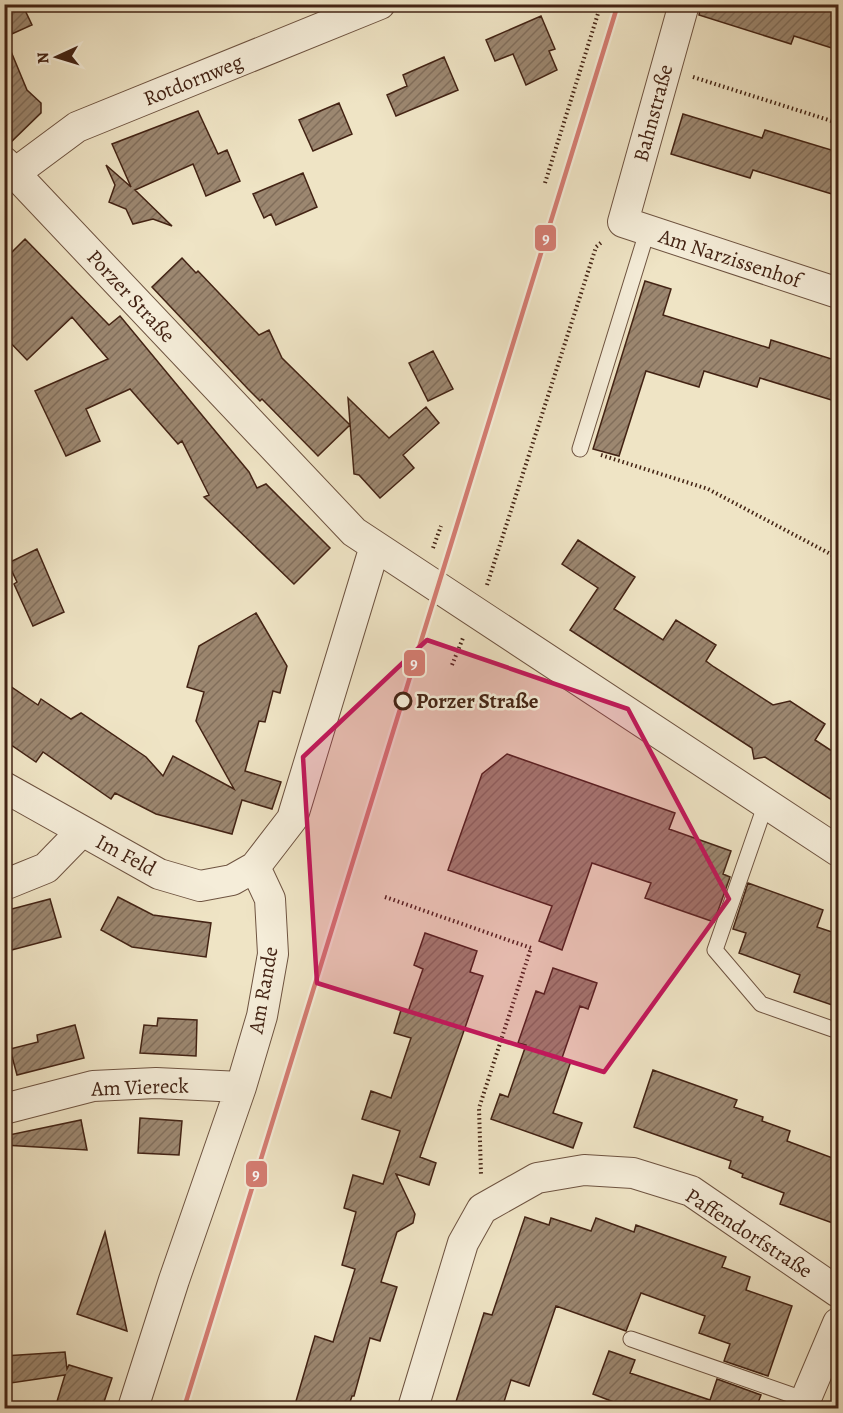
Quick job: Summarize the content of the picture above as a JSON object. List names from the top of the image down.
{
  "streets": {
    "street": [
      "Rotdornweg",
      "Bahnstraße",
      "Am Narzissenhof",
      "Porzer Straße",
      "Im Feld",
      "Am Rande",
      "Am Viereck",
      "Paffendorfstraße"
    ]
  },
  "crossings": [
    ["Rotdornweg", "Porzer Straße"],
    ["Bahnstraße", "Am Narzissenhof"],
    ["Im Feld", "Am Rande"],
    ["Am Rande", "Am Viereck"]
  ],
  "places": ["Porzer Straße"],
  "lines": ["transit line 9"],
  "north": "left"
}
